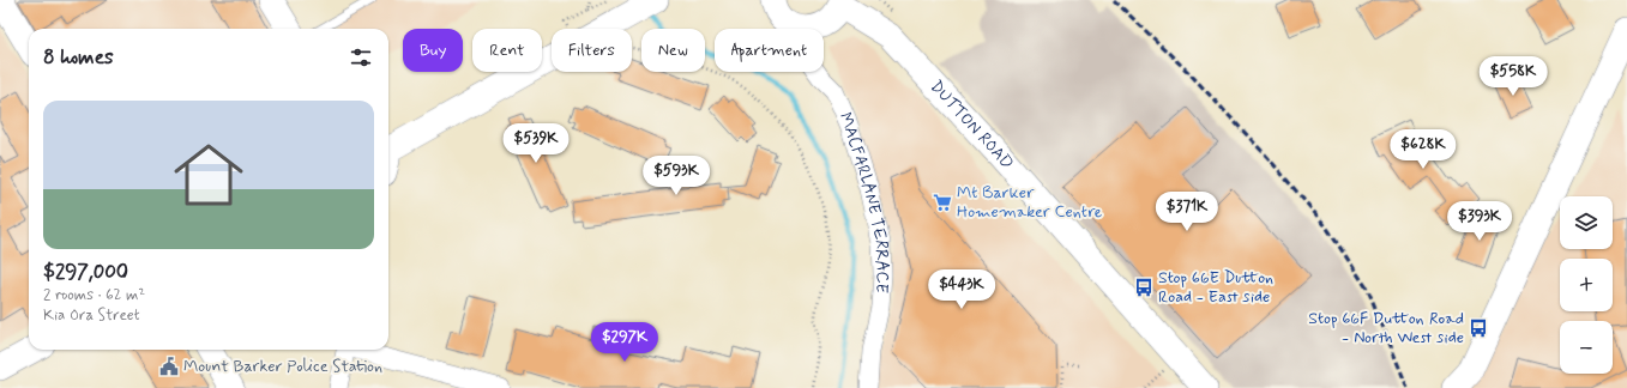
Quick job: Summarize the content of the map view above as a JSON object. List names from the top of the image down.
{
  "streets": {
    "street": ["DUTTON ROAD", "MACFARLANE TERRACE"]
  },
  "places": {
    "supermarket": ["Mt Barker Homemaker Centre"],
    "bus stop": ["Stop 66E Dutton Road - East side", "Stop 66F Dutton Road - North West side"],
    "public building": ["Mount Barker Police Station"]
  },
  "page": {
    "chip": [
      "Buy",
      "Rent",
      "Filters",
      "New",
      "Apartment"
    ],
    "heading": "8 homes",
    "price": [
      "$558K",
      "$539K",
      "$628K",
      "$593K",
      "$371K",
      "$393K",
      "$443K",
      "$297K"
    ],
    "list": [
      {
        "name": "$297,000",
        "note": "2 rooms · 62 m² · Kia Ora Street"
      }
    ],
    "map_buttons": ["+", "−"]
  }
}
